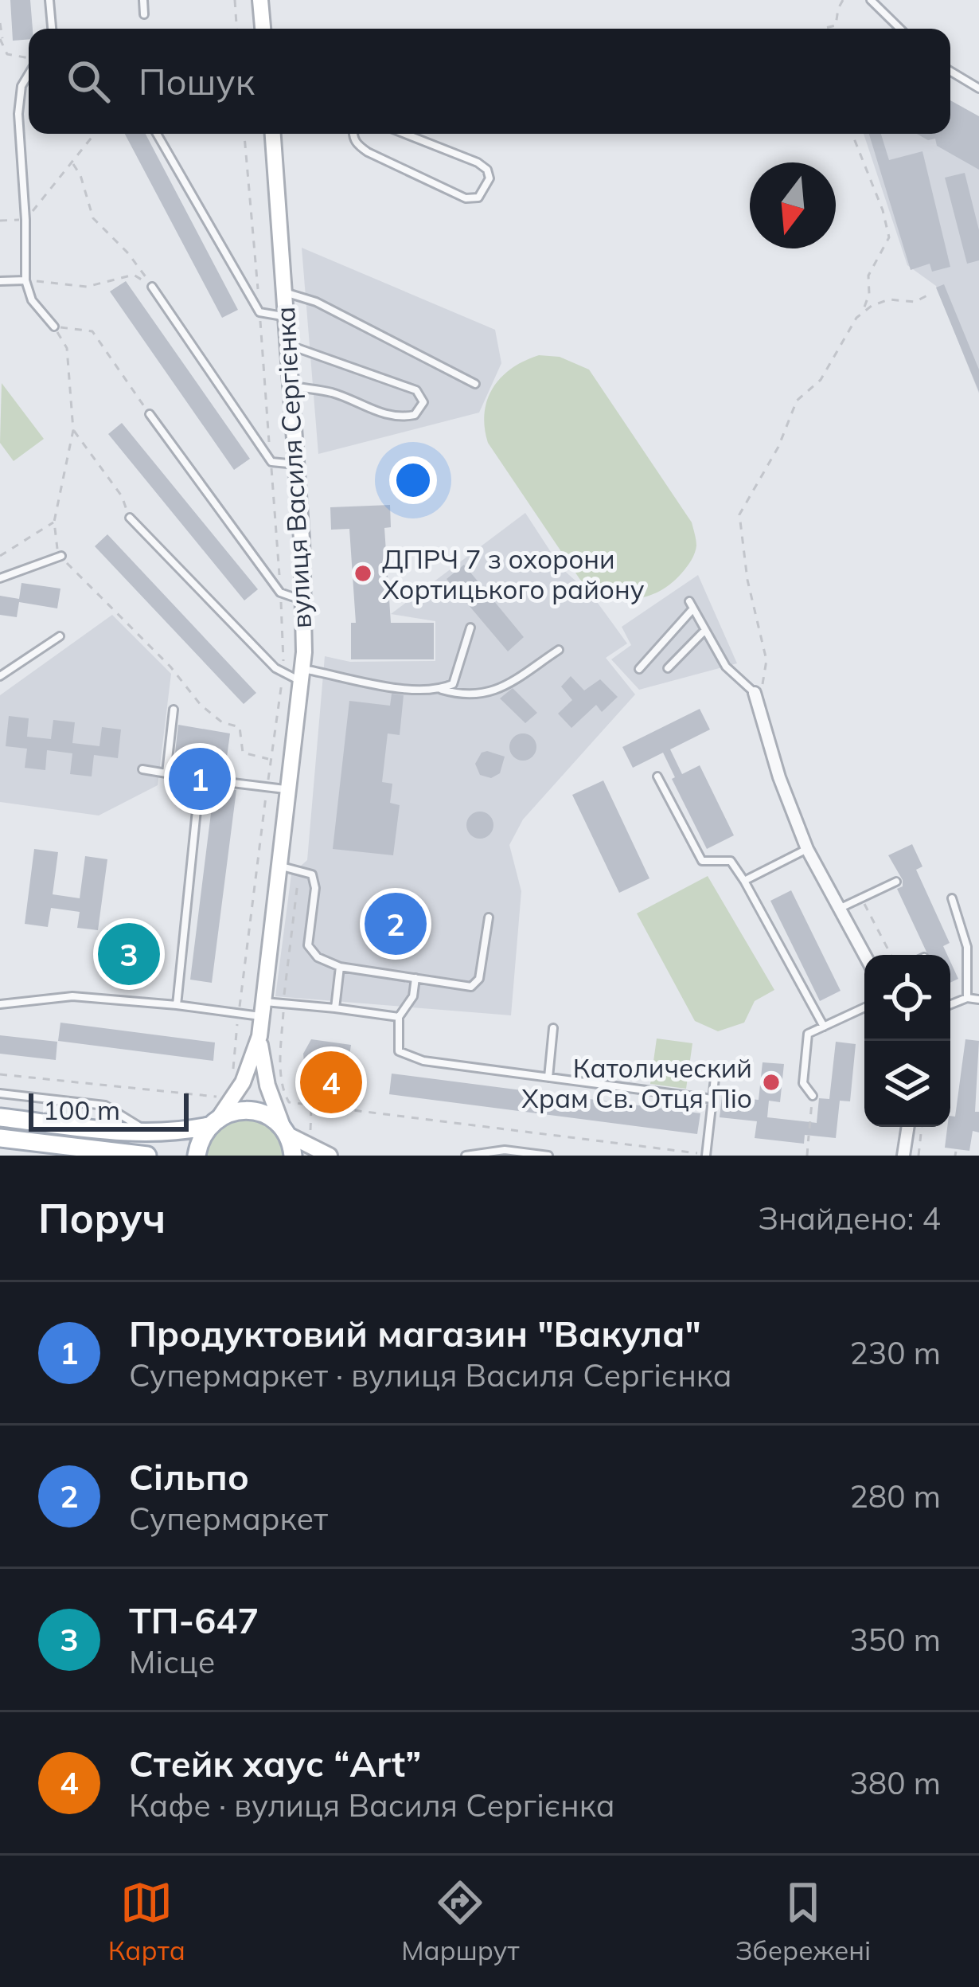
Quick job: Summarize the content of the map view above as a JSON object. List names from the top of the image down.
{
  "streets": {
    "main road": ["вулиця Василя Сергієнка"]
  },
  "places": ["ДПРЧ 7 з охорони Хортицького району", "Католический Храм Св. Отця Піо"],
  "scale_bar": "100 m",
  "north": "bottom",
  "page": {
    "search": "Пошук",
    "pins": [
      "1",
      "2",
      "3",
      "4"
    ],
    "scale": "100 m",
    "heading": ["Поруч", "Знайдено: 4"],
    "list": [
      {
        "mark": "1",
        "name": "Продуктовий магазин \"Вакула\"",
        "note": "Супермаркет · вулиця Василя Сергієнка",
        "value": "230 m"
      },
      {
        "mark": "2",
        "name": "Сільпо",
        "note": "Супермаркет",
        "value": "280 m"
      },
      {
        "mark": "3",
        "name": "ТП-647",
        "note": "Місце",
        "value": "350 m"
      },
      {
        "mark": "4",
        "name": "Стейк хаус “Art”",
        "note": "Кафе · вулиця Василя Сергієнка",
        "value": "380 m"
      }
    ],
    "nav": ["Карта", "Маршрут", "Збережені"]
  }
}
